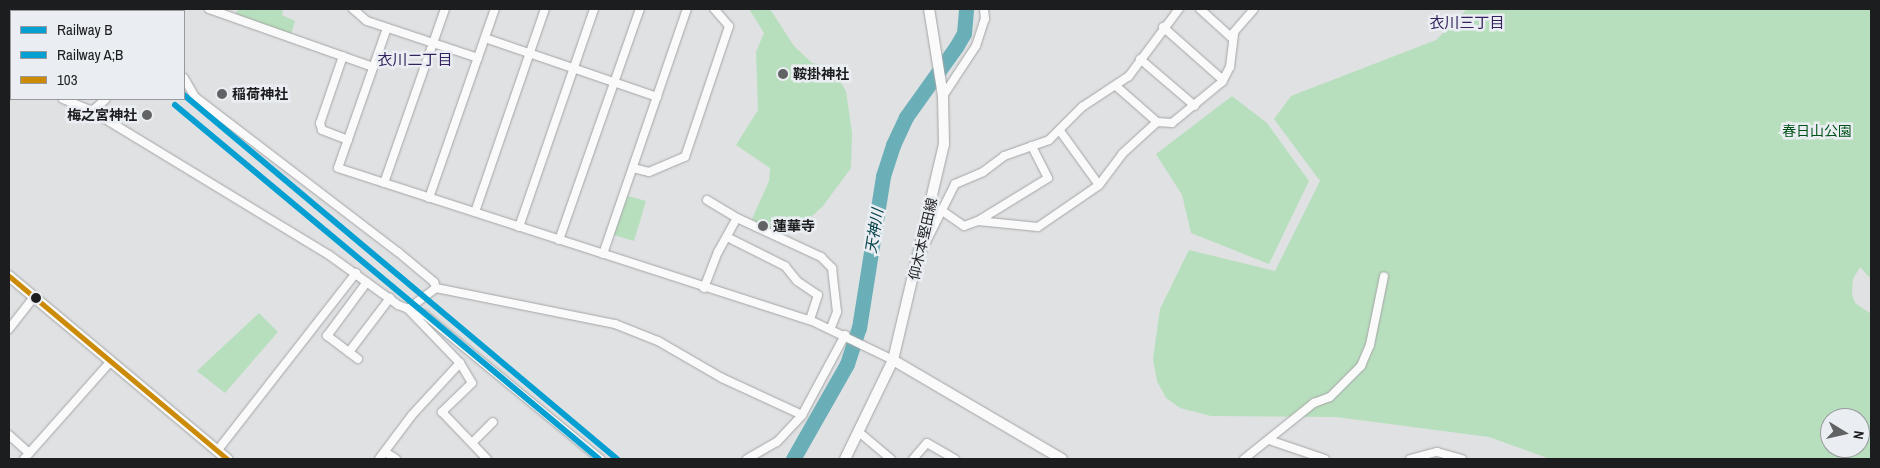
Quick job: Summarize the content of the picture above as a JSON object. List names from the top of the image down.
{
  "streets": {
    "main road": ["仰木本堅田線"]
  },
  "districts": ["衣川三丁目", "衣川二丁目"],
  "water": ["天神川"],
  "parks": ["春日山公園"],
  "places": [
    "鞍掛神社",
    "稲荷神社",
    "梅之宮神社",
    "蓮華寺"
  ],
  "lines": ["rail line B", "rail line A;B", "transit line 103"],
  "legend": ["Railway B", "Railway A;B", "103"],
  "north": "right"
}
